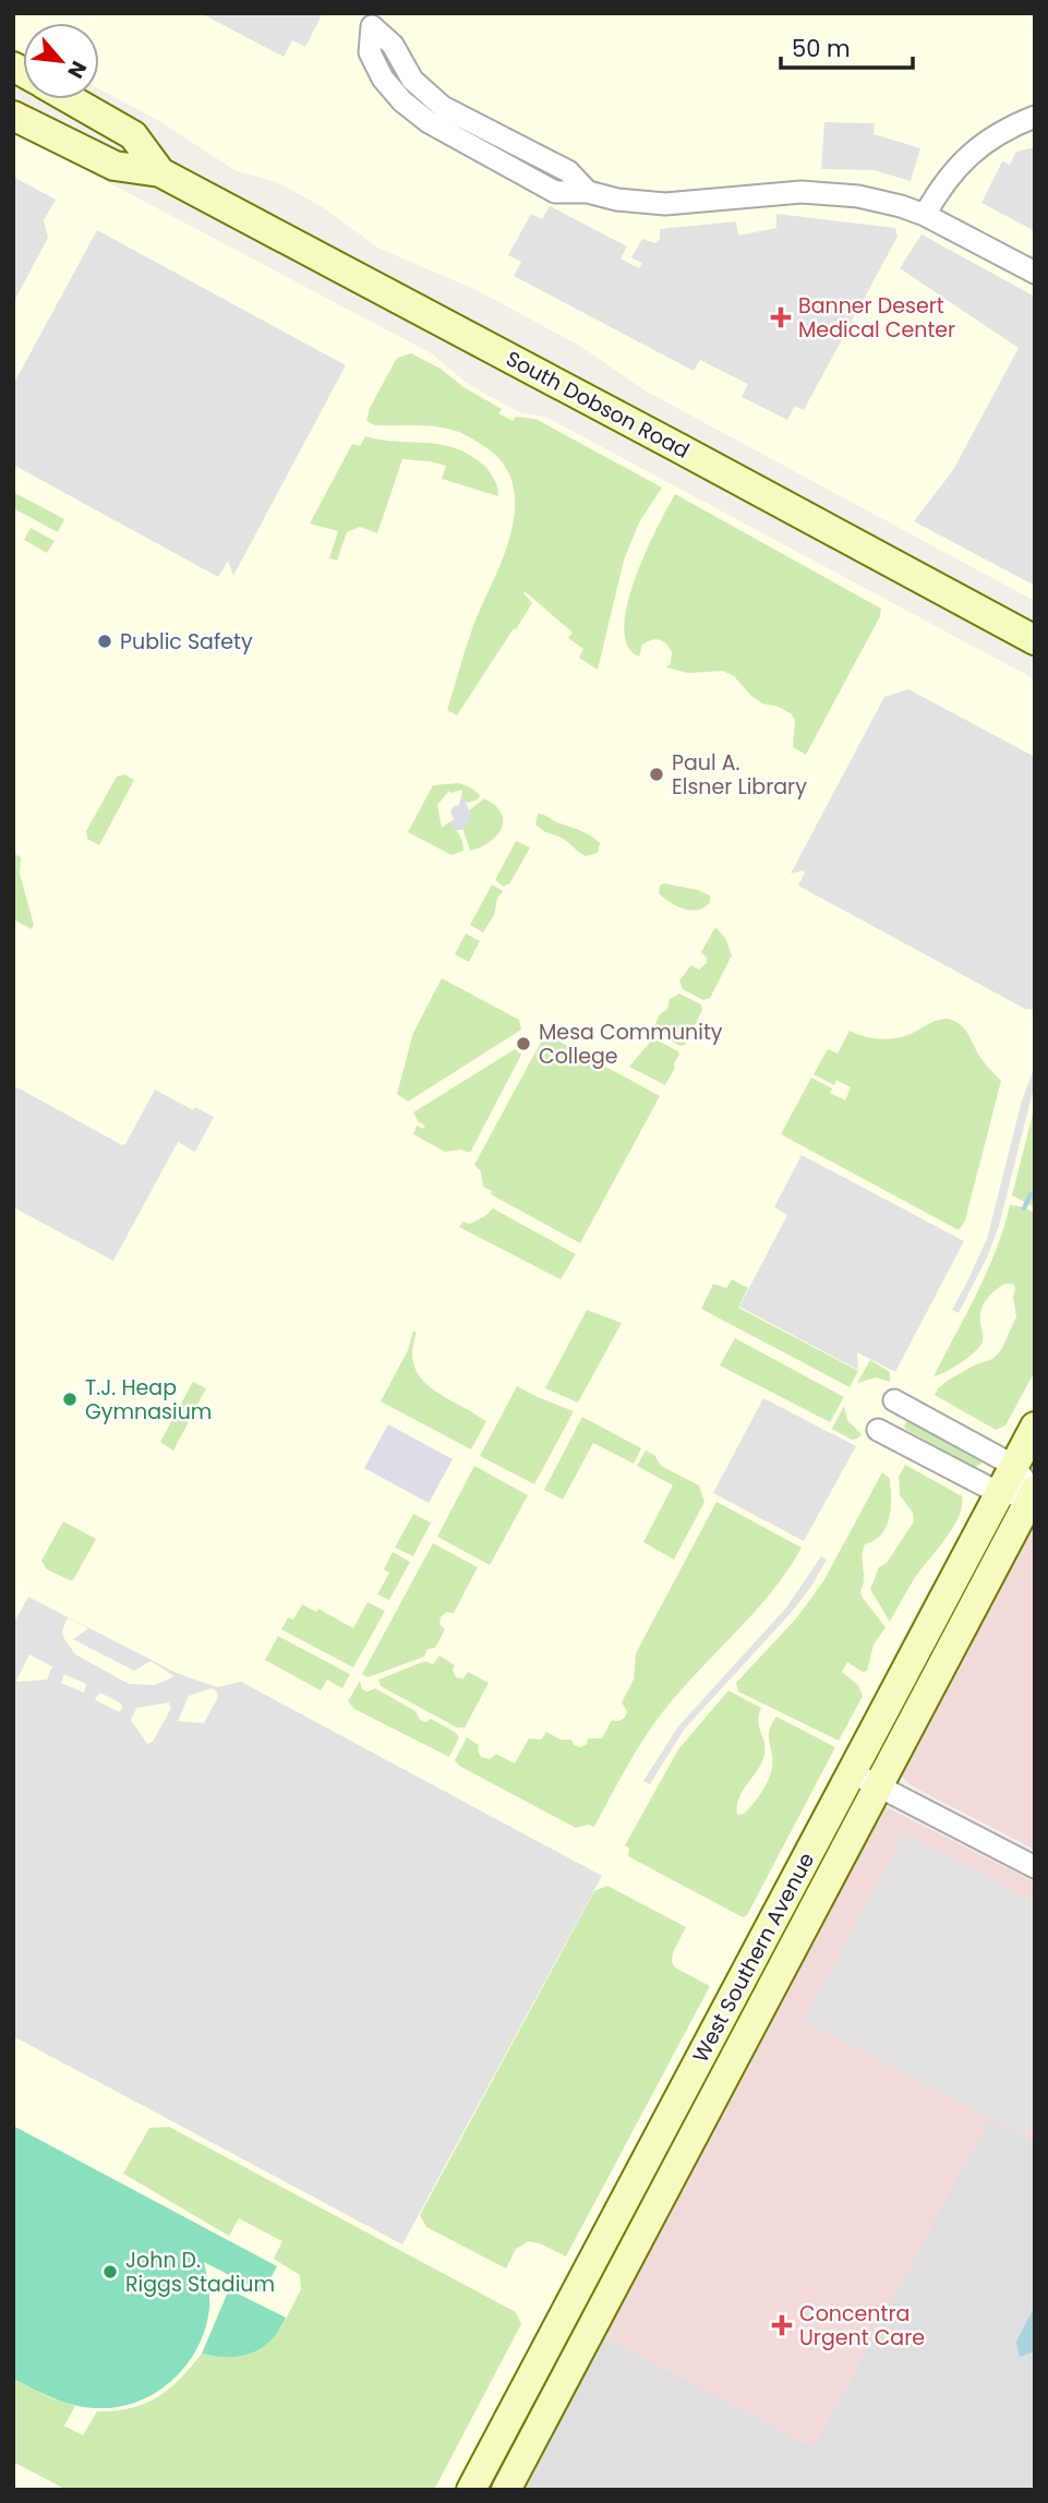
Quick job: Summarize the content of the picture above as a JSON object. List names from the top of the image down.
{
  "streets": {
    "main road": ["South Dobson Road", "West Southern Avenue"]
  },
  "places": {
    "health": ["Banner Desert Medical Center", "Concentra Urgent Care"],
    "other": [
      "Public Safety",
      "Paul A. Elsner Library",
      "Mesa Community College",
      "T.J. Heap Gymnasium",
      "John D. Riggs Stadium"
    ]
  },
  "scale_bar": "50 m",
  "north": "bottom right"
}
